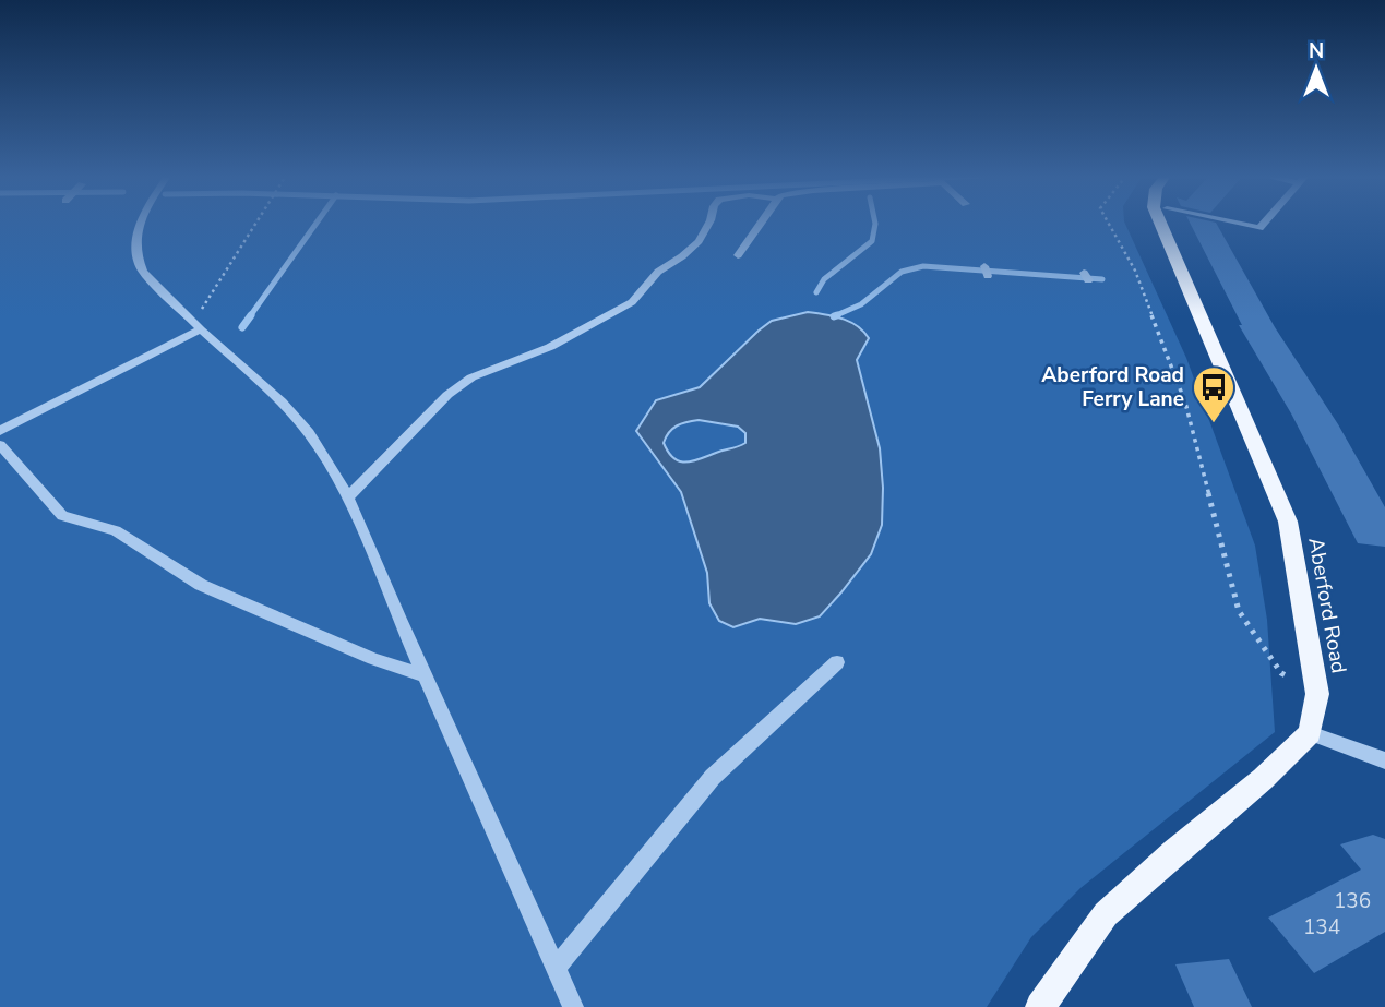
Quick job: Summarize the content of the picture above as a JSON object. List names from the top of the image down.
{
  "streets": {
    "main road": ["Aberford Road"]
  },
  "places": {
    "bus stop": ["Aberford Road Ferry Lane"]
  },
  "house_numbers": ["136", "134"],
  "north": "top"
}
